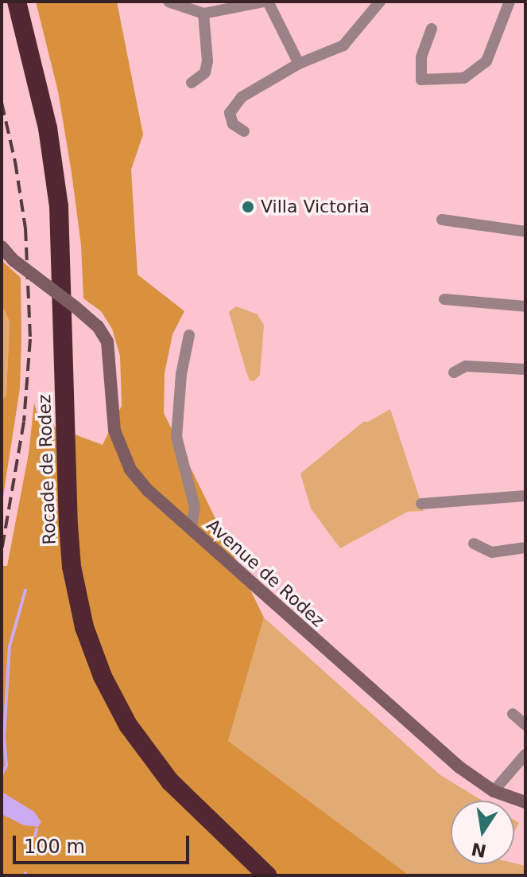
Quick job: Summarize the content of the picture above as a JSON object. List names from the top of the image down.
{
  "streets": {
    "highway": ["Rocade de Rodez"],
    "street": ["Avenue de Rodez"]
  },
  "places": ["Villa Victoria"],
  "scale_bar": "100 m",
  "north": "bottom"
}
